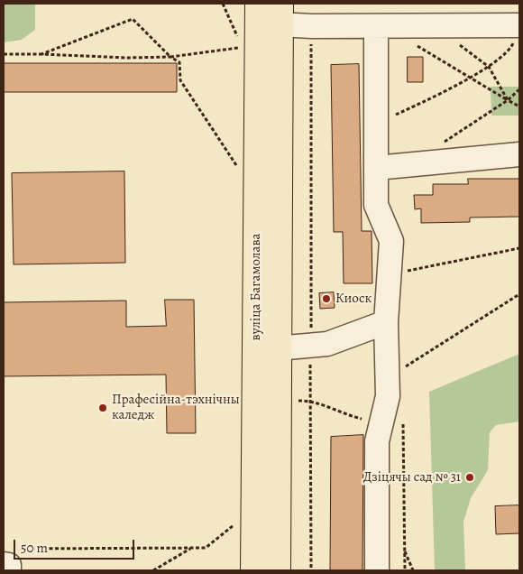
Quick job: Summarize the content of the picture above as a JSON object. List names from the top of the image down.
{
  "streets": {
    "main road": ["вуліца Багамолава"]
  },
  "places": ["Киоск", "Прафесійна-тэхнічны каледж", "Дзіцячы сад № 31"],
  "scale_bar": "50 m"
}
